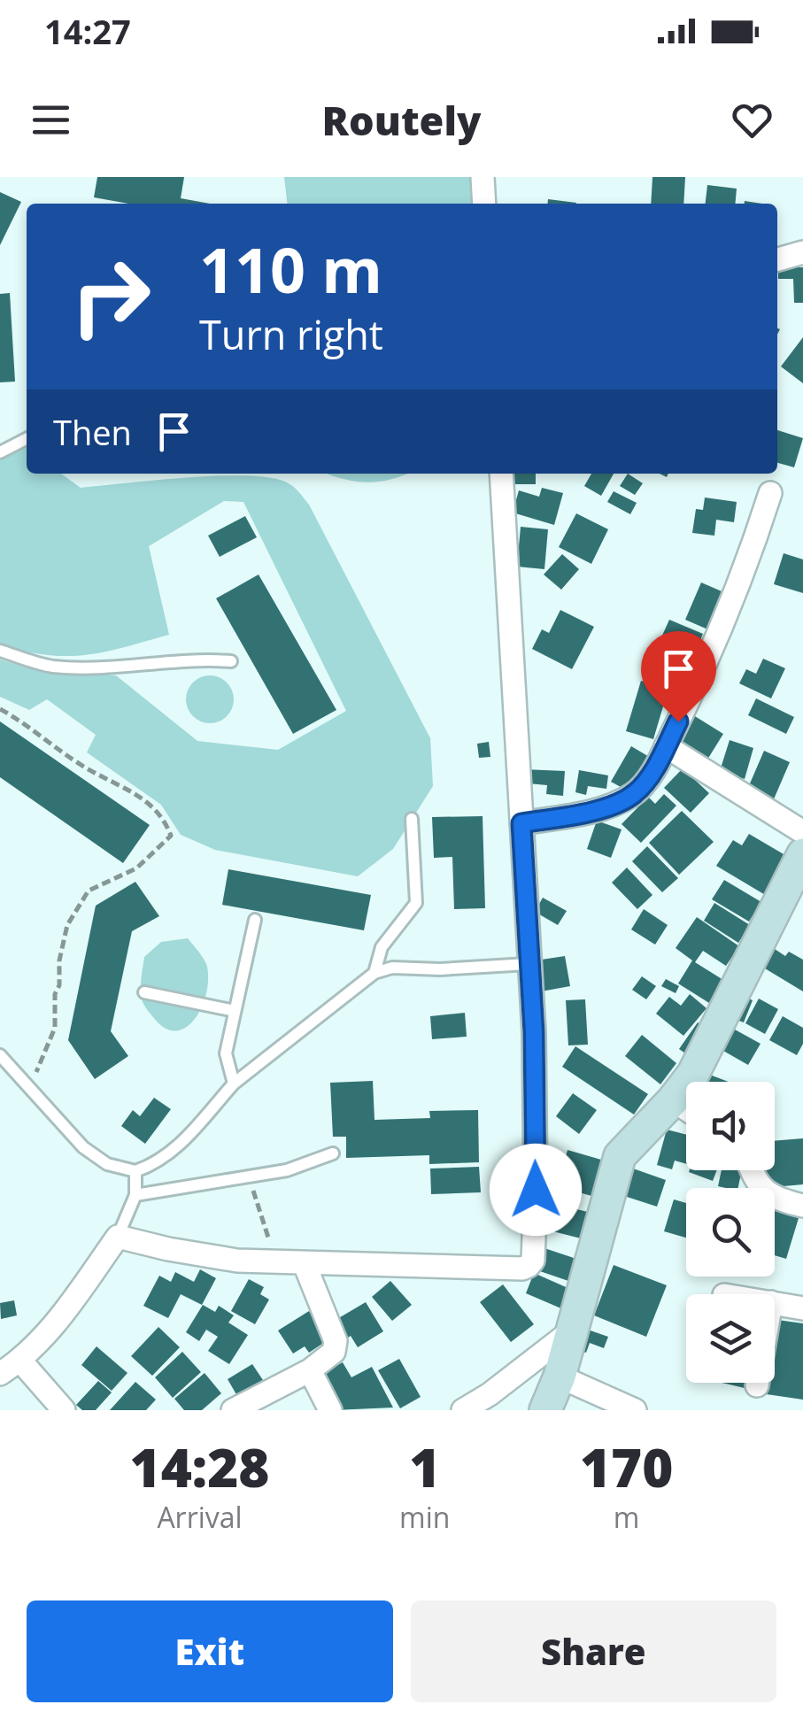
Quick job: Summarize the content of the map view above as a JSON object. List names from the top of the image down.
{
  "page": {
    "status": "14:27",
    "header": "Routely",
    "turn": ["110 m", "Turn right"],
    "then": "Then",
    "eta": [
      "14:28",
      "Arrival",
      "1",
      "min",
      "170",
      "m"
    ],
    "buttons": ["Exit", "Share"]
  }
}
